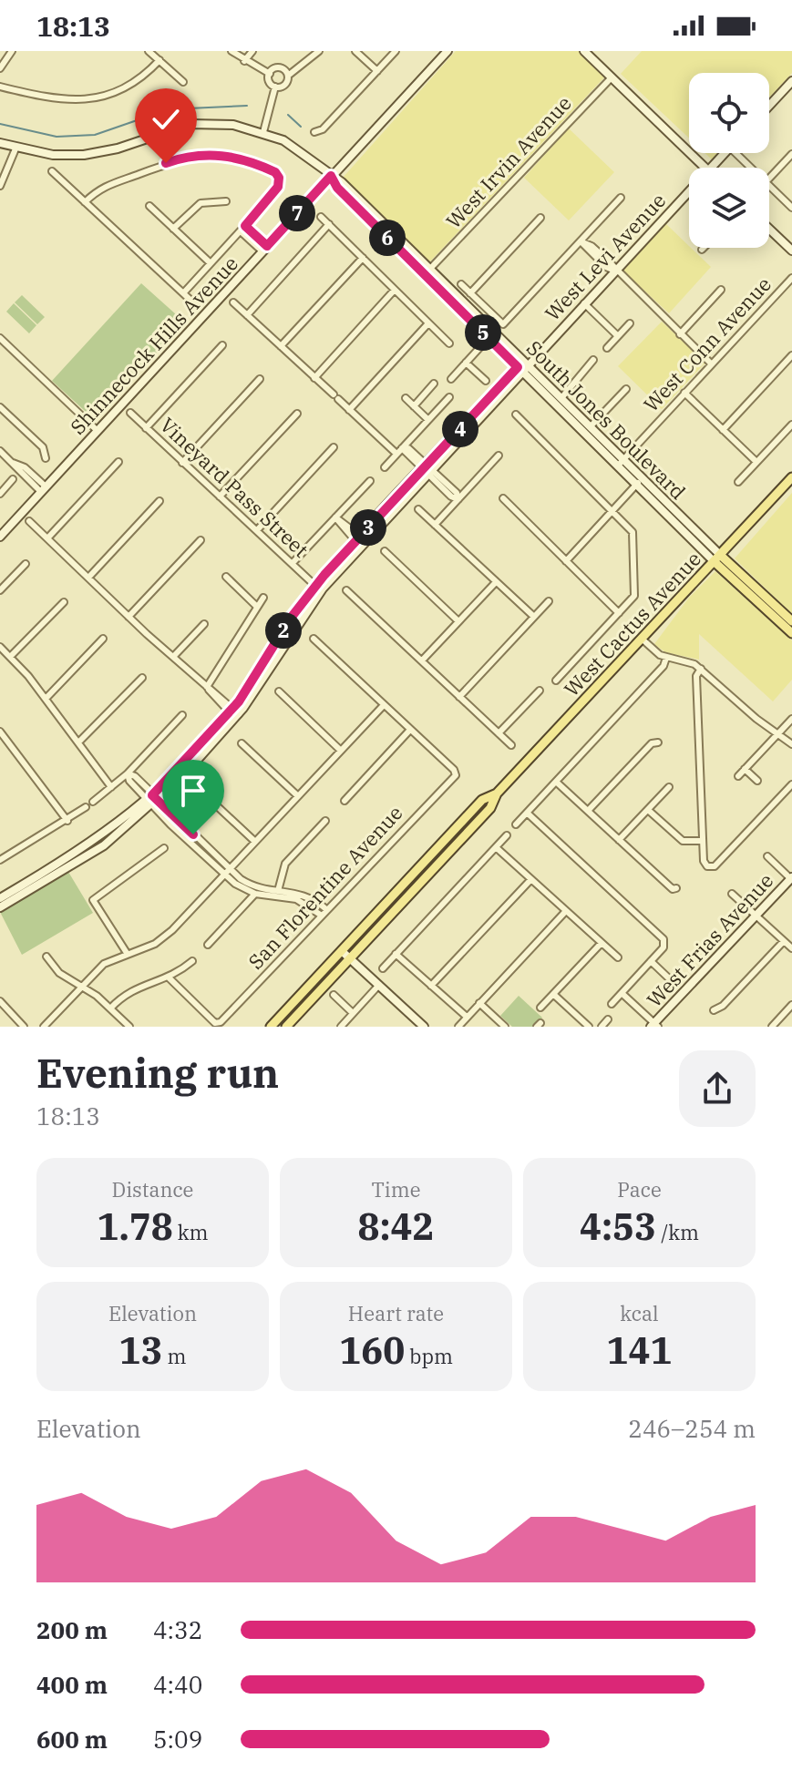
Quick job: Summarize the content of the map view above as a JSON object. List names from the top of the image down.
{
  "streets": {
    "main road": ["South Jones Boulevard", "West Cactus Avenue"],
    "street": [
      "West Irvin Avenue",
      "West Levi Avenue",
      "West Conn Avenue",
      "Shinnecock Hills Avenue",
      "Vineyard Pass Street",
      "San Florentine Avenue",
      "West Frias Avenue"
    ]
  },
  "crossings": [
    ["West Irvin Avenue", "South Jones Boulevard"],
    ["West Levi Avenue", "South Jones Boulevard"],
    ["West Conn Avenue", "South Jones Boulevard"],
    ["Shinnecock Hills Avenue", "South Jones Boulevard"],
    ["South Jones Boulevard", "West Cactus Avenue"]
  ],
  "page": {
    "status": "18:13",
    "pins": [
      "7",
      "6",
      "5",
      "4",
      "3",
      "2"
    ],
    "heading": ["Evening run", "18:13"],
    "stats": [
      ["Distance", "1.78 km"],
      ["Time", "8:42"],
      ["Pace", "4:53 /km"],
      ["Elevation", "13 m"],
      ["Heart rate", "160 bpm"],
      ["kcal", "141"]
    ],
    "chart": ["Elevation", "246–254 m"],
    "list": [
      {
        "name": "200 m",
        "note": "4:32"
      },
      {
        "name": "400 m",
        "note": "4:40"
      },
      {
        "name": "600 m",
        "note": "5:09"
      }
    ]
  }
}
